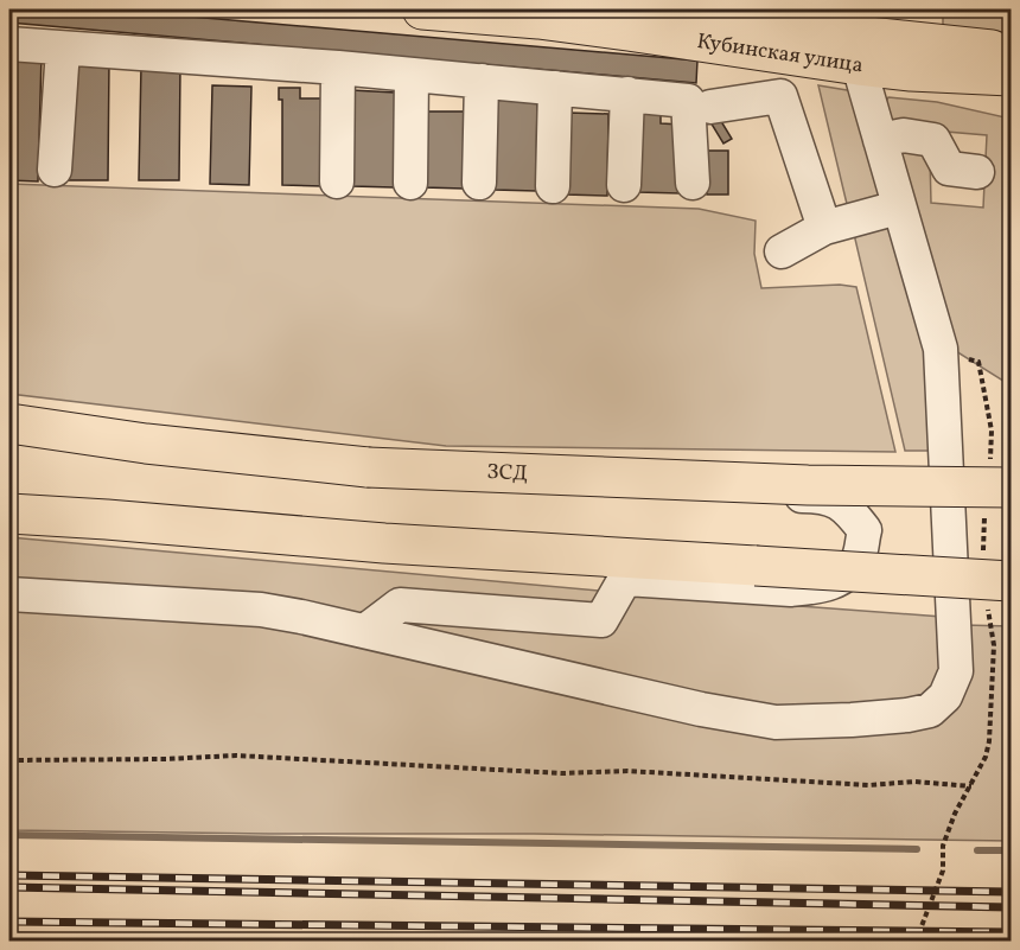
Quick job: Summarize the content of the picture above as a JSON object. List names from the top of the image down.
{
  "streets": {
    "main road": ["Кубинская улица", "ЗСД"]
  }
}
